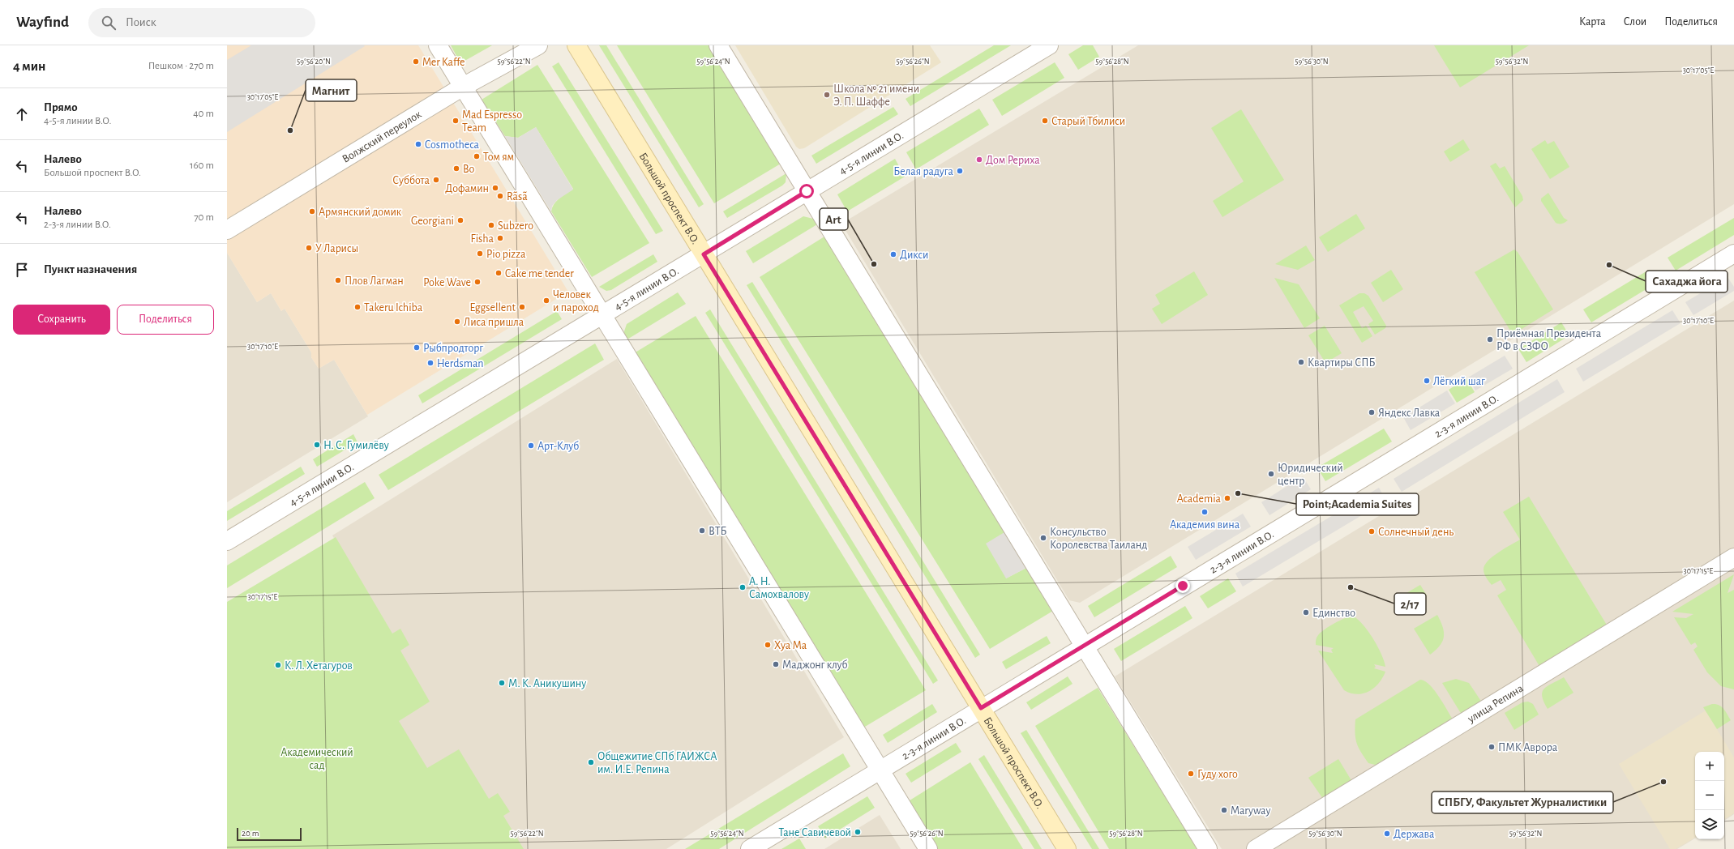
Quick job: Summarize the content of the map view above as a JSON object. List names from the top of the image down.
{
  "streets": {
    "main road": ["Большой проспект В.О."],
    "street": [
      "Волжский переулок",
      "4-5-я линии В.О.",
      "2-3-я линии В.О.",
      "улица Репина"
    ]
  },
  "crossings": [
    ["4-5-я линии В.О.", "Большой проспект В.О."],
    ["Большой проспект В.О.", "2-3-я линии В.О."]
  ],
  "parks": ["Академический сад"],
  "places": [
    "Mer Kaffe",
    "Школа № 21 имени Э. П. Шаффе",
    "Mad Espresso Team",
    "Старый Тбилиси",
    "Магнит",
    "Cosmotheca",
    "Том ям",
    "Дом Рериха",
    "Bo",
    "Белая радуга",
    "Суббота",
    "Дофамин",
    "Rãsã",
    "Армянский домик",
    "Georgiani",
    "Subzero",
    "Fisha",
    "У Ларисы",
    "Pio pizza",
    "Дикси",
    "Art",
    "Сахаджа йога",
    "Cake me tender",
    "Плов Лагман",
    "Poke Wave",
    "Человек и пароход",
    "Takeru Ichiba",
    "Eggsellent",
    "Лиса пришла",
    "Приёмная Президента РФ в СЗФО",
    "Рыбпродторг",
    "Квартиры СПБ",
    "Herdsman",
    "Лёгкий шаг",
    "Яндекс Лавка",
    "Н. С. Гумилёву",
    "Арт-Клуб",
    "Юридический центр",
    "Point;Academia Suites",
    "Academia",
    "Академия вина",
    "ВТБ",
    "Солнечный день",
    "Консульство Королевства Таиланд",
    "А. Н. Самохвалову",
    "2/17",
    "Единство",
    "Хуа Ма",
    "Маджонг клуб",
    "К. Л. Хетагуров",
    "М. К. Аникушину",
    "ПМК Аврора",
    "Общежитие СПб ГАИЖСА им. И.Е. Репина",
    "Гуду хого",
    "СПБГУ, Факультет Журналистики",
    "Maryway",
    "Тане Савичевой",
    "Держава"
  ],
  "scale_bar": "20 m",
  "page": {
    "header": "Wayfind",
    "search": "Поиск",
    "nav": ["Карта", "Слои", "Поделиться"],
    "heading": ["4 мин", "Пешком · 270 m"],
    "list": [
      ["Прямо", "4-5-я линии В.О.", "40 m"],
      ["Налево", "Большой проспект В.О.", "160 m"],
      ["Налево", "2-3-я линии В.О.", "70 m"],
      "Пункт назначения"
    ],
    "buttons": ["Сохранить", "Поделиться"],
    "map_buttons": ["+", "−"],
    "scale": "20 m"
  },
  "coordinates": [
    "59°56'20\"N",
    "59°56'22\"N",
    "59°56'24\"N",
    "59°56'26\"N",
    "59°56'28\"N",
    "59°56'30\"N",
    "59°56'32\"N",
    "30°17'05\"E",
    "30°17'10\"E",
    "30°17'15\"E"
  ]
}
